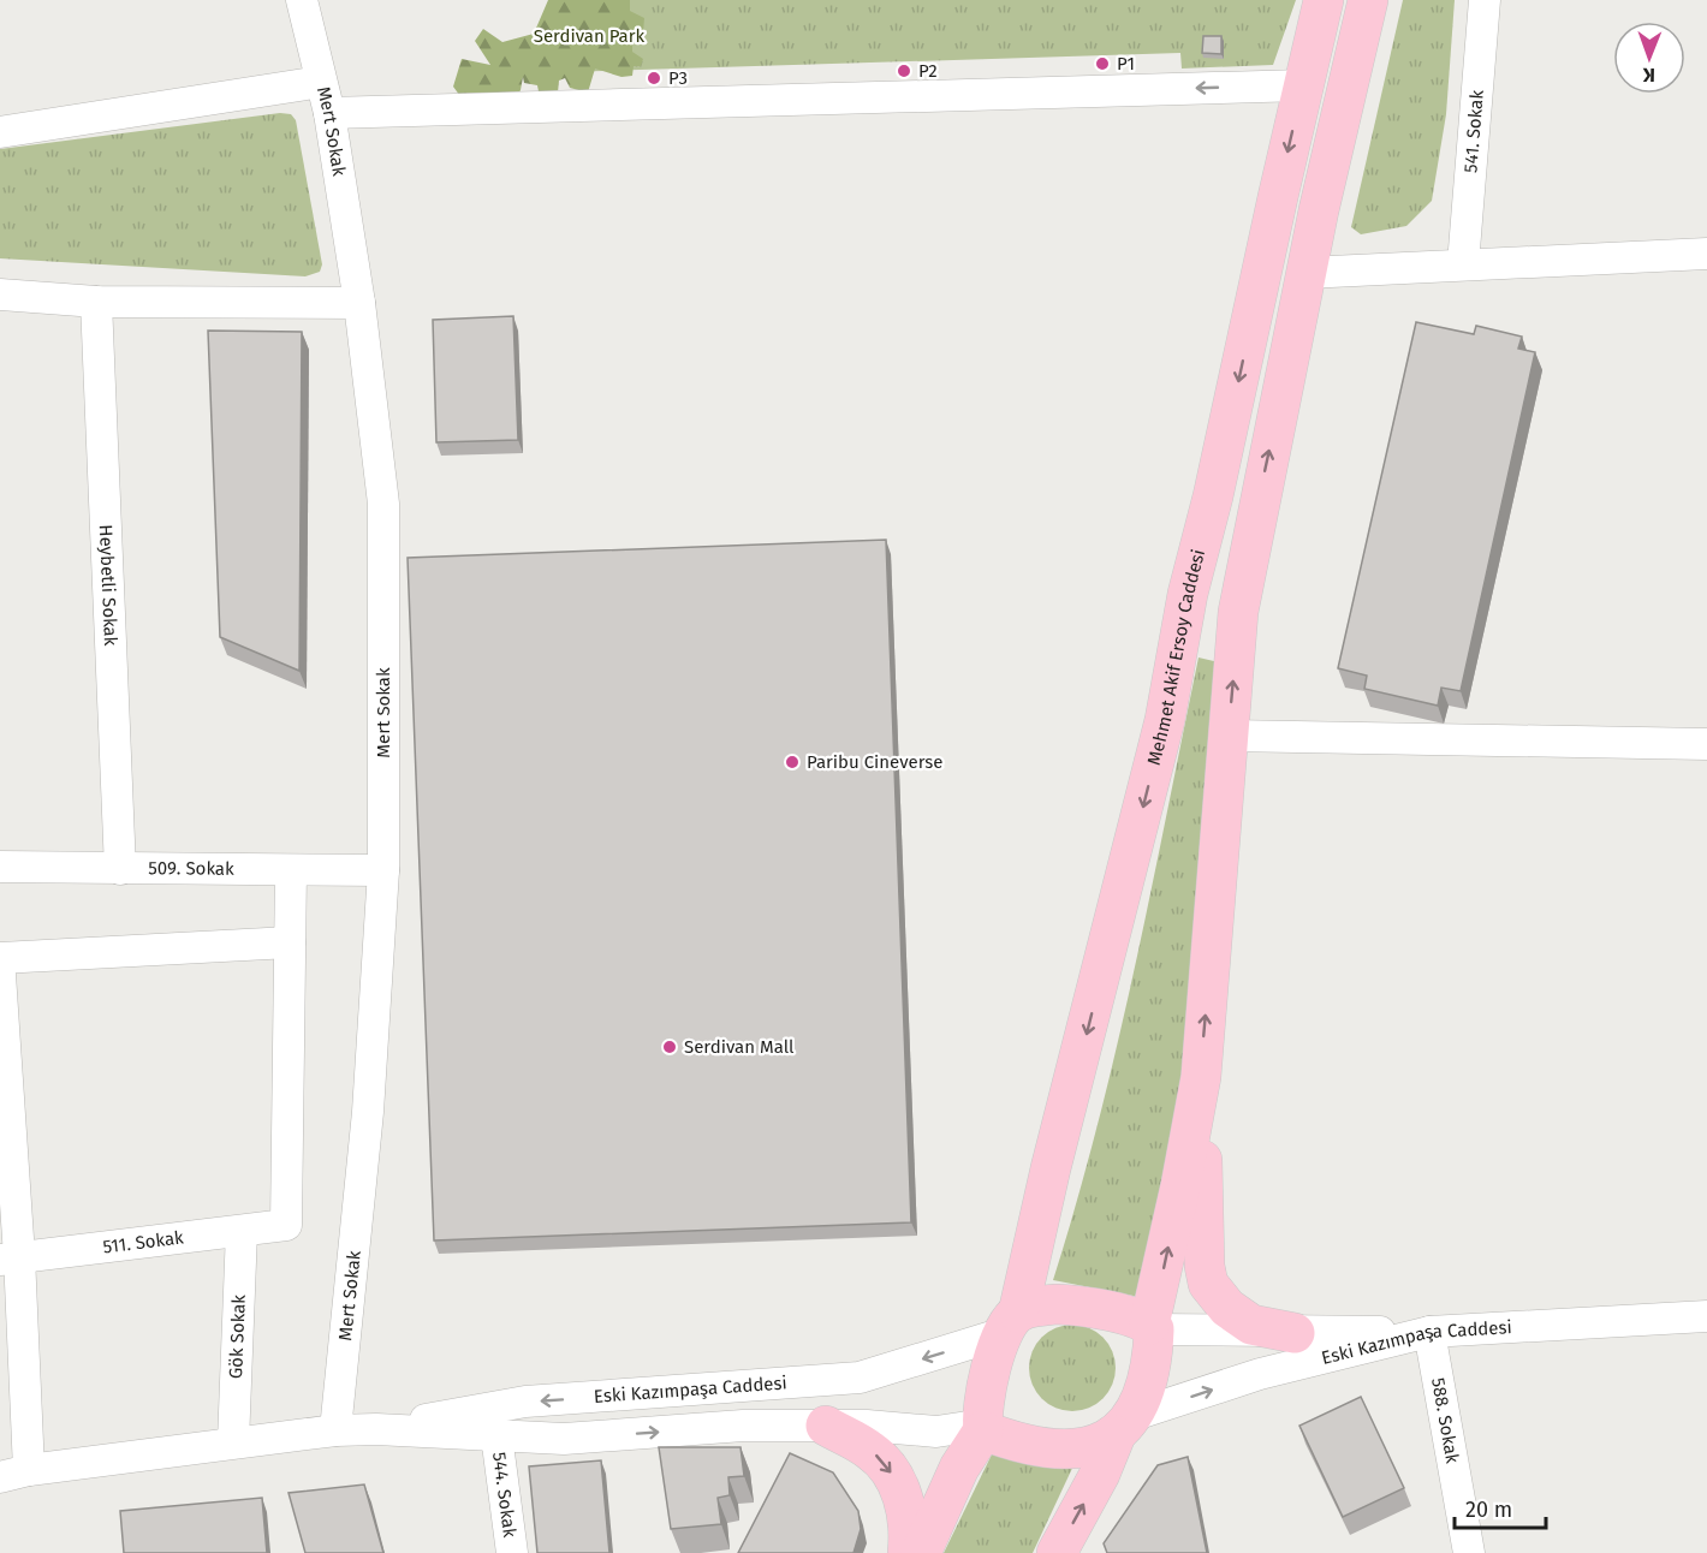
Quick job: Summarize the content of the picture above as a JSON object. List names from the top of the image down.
{
  "streets": {
    "main road": ["Mehmet Akif Ersoy Caddesi"],
    "street": [
      "Mert Sokak",
      "541. Sokak",
      "Heybetli Sokak",
      "509. Sokak",
      "511. Sokak",
      "Gök Sokak",
      "Eski Kazımpaşa Caddesi",
      "588. Sokak",
      "544. Sokak"
    ]
  },
  "crossings": [
    ["Mert Sokak", "509. Sokak"],
    ["Mert Sokak", "Eski Kazımpaşa Caddesi"],
    ["Heybetli Sokak", "509. Sokak"],
    ["Mehmet Akif Ersoy Caddesi", "Eski Kazımpaşa Caddesi"],
    ["511. Sokak", "Gök Sokak"],
    ["Gök Sokak", "Eski Kazımpaşa Caddesi"],
    ["Eski Kazımpaşa Caddesi", "588. Sokak"],
    ["Eski Kazımpaşa Caddesi", "544. Sokak"]
  ],
  "parks": ["Serdivan Park"],
  "places": [
    "P1",
    "P2",
    "P3",
    "Paribu Cineverse",
    "Serdivan Mall"
  ],
  "scale_bar": "20 m",
  "north": "bottom"
}
